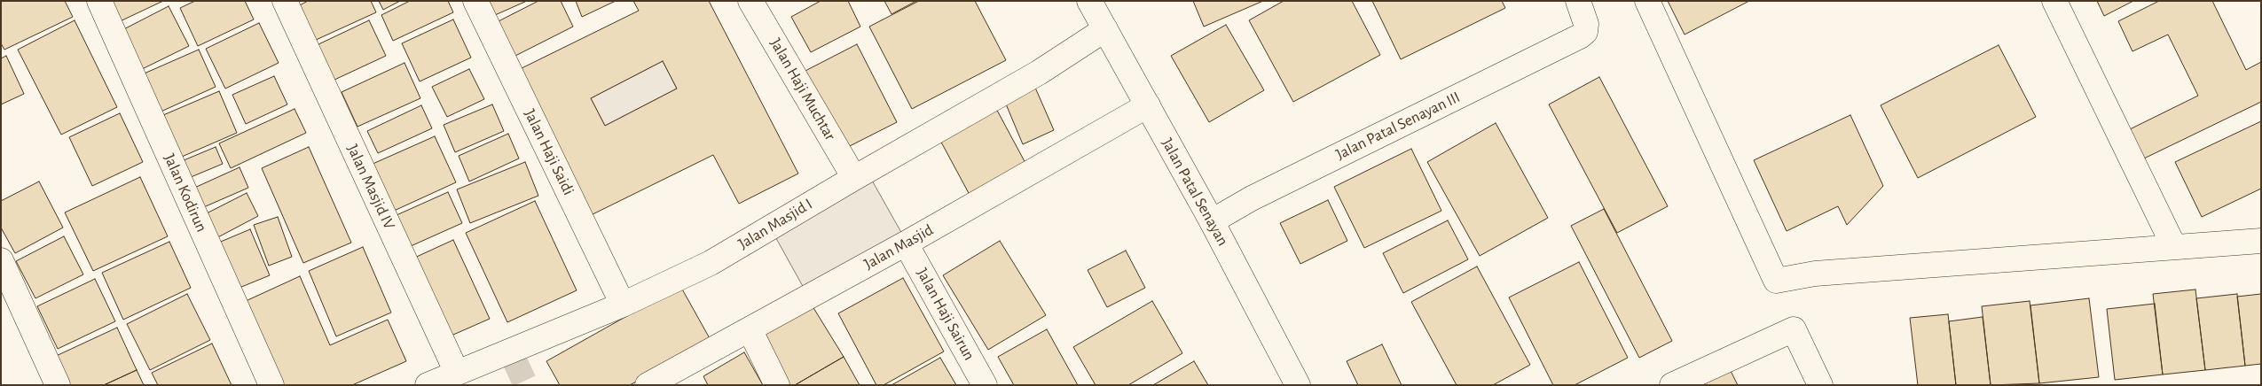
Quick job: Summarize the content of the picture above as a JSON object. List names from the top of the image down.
{
  "streets": {
    "street": [
      "Jalan Haji Muchtar",
      "Jalan Patal Senayan III",
      "Jalan Haji Saidi",
      "Jalan Masjid IV",
      "Jalan Patal Senayan",
      "Jalan Kodirun",
      "Jalan Masjid I",
      "Jalan Masjid",
      "Jalan Haji Sairun"
    ]
  },
  "crossings": [
    ["Jalan Haji Muchtar", "Jalan Masjid I"],
    ["Jalan Patal Senayan III", "Jalan Patal Senayan"],
    ["Jalan Haji Saidi", "Jalan Masjid I"],
    ["Jalan Masjid IV", "Jalan Masjid I"],
    ["Jalan Patal Senayan", "Jalan Masjid I"],
    ["Jalan Patal Senayan", "Jalan Masjid"],
    ["Jalan Masjid", "Jalan Haji Sairun"]
  ]
}
